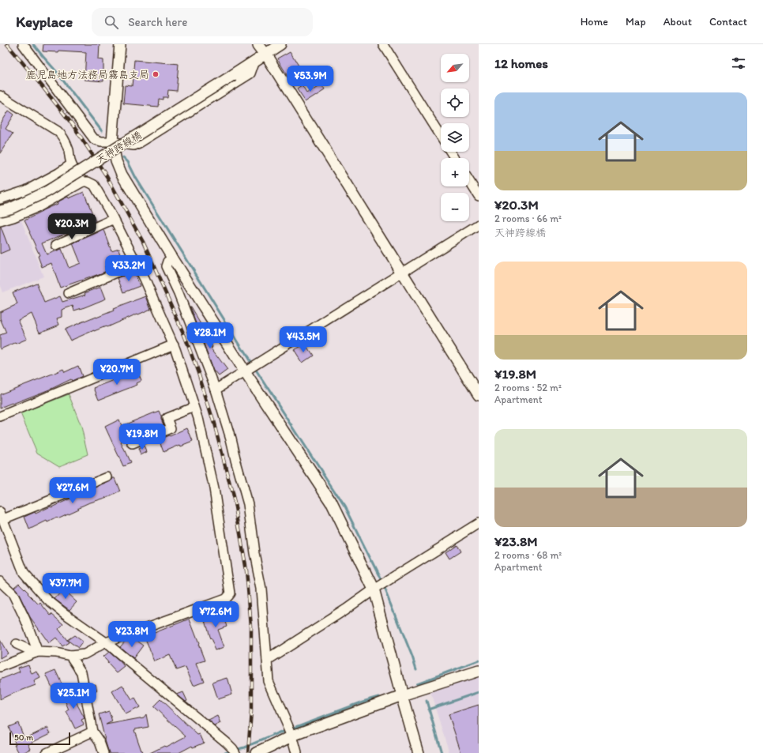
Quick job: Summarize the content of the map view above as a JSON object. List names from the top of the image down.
{
  "streets": {
    "street": ["天神跨線橋"]
  },
  "places": ["鹿児島地方法務局霧島支局"],
  "scale_bar": "50 m",
  "north": "bottom left",
  "page": {
    "header": "Keyplace",
    "search": "Search here",
    "nav": [
      "Home",
      "Map",
      "About",
      "Contact"
    ],
    "heading": "12 homes",
    "map_buttons": ["+", "−"],
    "price": [
      "¥53.9M",
      "¥20.3M",
      "¥33.2M",
      "¥28.1M",
      "¥43.5M",
      "¥20.7M",
      "¥19.8M",
      "¥27.6M",
      "¥37.7M",
      "¥72.6M",
      "¥23.8M",
      "¥25.1M"
    ],
    "list": [
      {
        "name": "¥20.3M",
        "note": "2 rooms · 66 m² · 天神跨線橋"
      },
      {
        "name": "¥19.8M",
        "note": "2 rooms · 52 m² · Apartment"
      },
      {
        "name": "¥23.8M",
        "note": "2 rooms · 68 m² · Apartment"
      }
    ],
    "scale": "50 m"
  }
}
